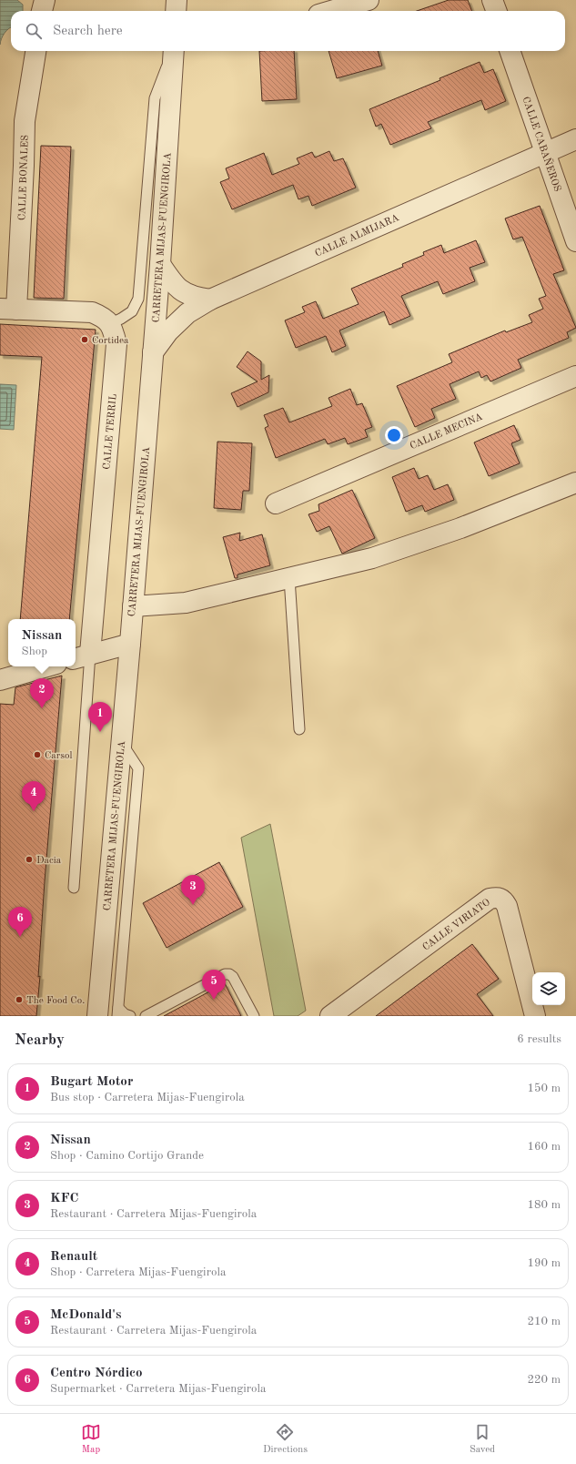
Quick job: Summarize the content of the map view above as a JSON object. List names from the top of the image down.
{
  "streets": {
    "street": [
      "CALLE CABAÑEROS",
      "CALLE BONALES",
      "CALLE ALMIJARA",
      "CARRETERA MIJAS-FUENGIROLA",
      "CALLE MECINA",
      "CALLE TERRIL",
      "CALLE VIRIATO"
    ]
  },
  "crossings": [
    ["CALLE CABAÑEROS", "CALLE ALMIJARA"],
    ["CALLE ALMIJARA", "CARRETERA MIJAS-FUENGIROLA"]
  ],
  "places": [
    "Cortidea",
    "Carsol",
    "Dacia",
    "The Food Co."
  ],
  "page": {
    "search": "Search here",
    "popup": ["Nissan", "Shop"],
    "pins": [
      "2",
      "1",
      "4",
      "3",
      "6",
      "5"
    ],
    "heading": ["Nearby", "6 results"],
    "list": [
      {
        "mark": "1",
        "name": "Bugart Motor",
        "note": "Bus stop · Carretera Mijas-Fuengirola",
        "value": "150 m"
      },
      {
        "mark": "2",
        "name": "Nissan",
        "note": "Shop · Camino Cortijo Grande",
        "value": "160 m"
      },
      {
        "mark": "3",
        "name": "KFC",
        "note": "Restaurant · Carretera Mijas-Fuengirola",
        "value": "180 m"
      },
      {
        "mark": "4",
        "name": "Renault",
        "note": "Shop · Carretera Mijas-Fuengirola",
        "value": "190 m"
      },
      {
        "mark": "5",
        "name": "McDonald's",
        "note": "Restaurant · Carretera Mijas-Fuengirola",
        "value": "210 m"
      },
      {
        "mark": "6",
        "name": "Centro Nórdico",
        "note": "Supermarket · Carretera Mijas-Fuengirola",
        "value": "220 m"
      }
    ],
    "nav": ["Map", "Directions", "Saved"]
  }
}
